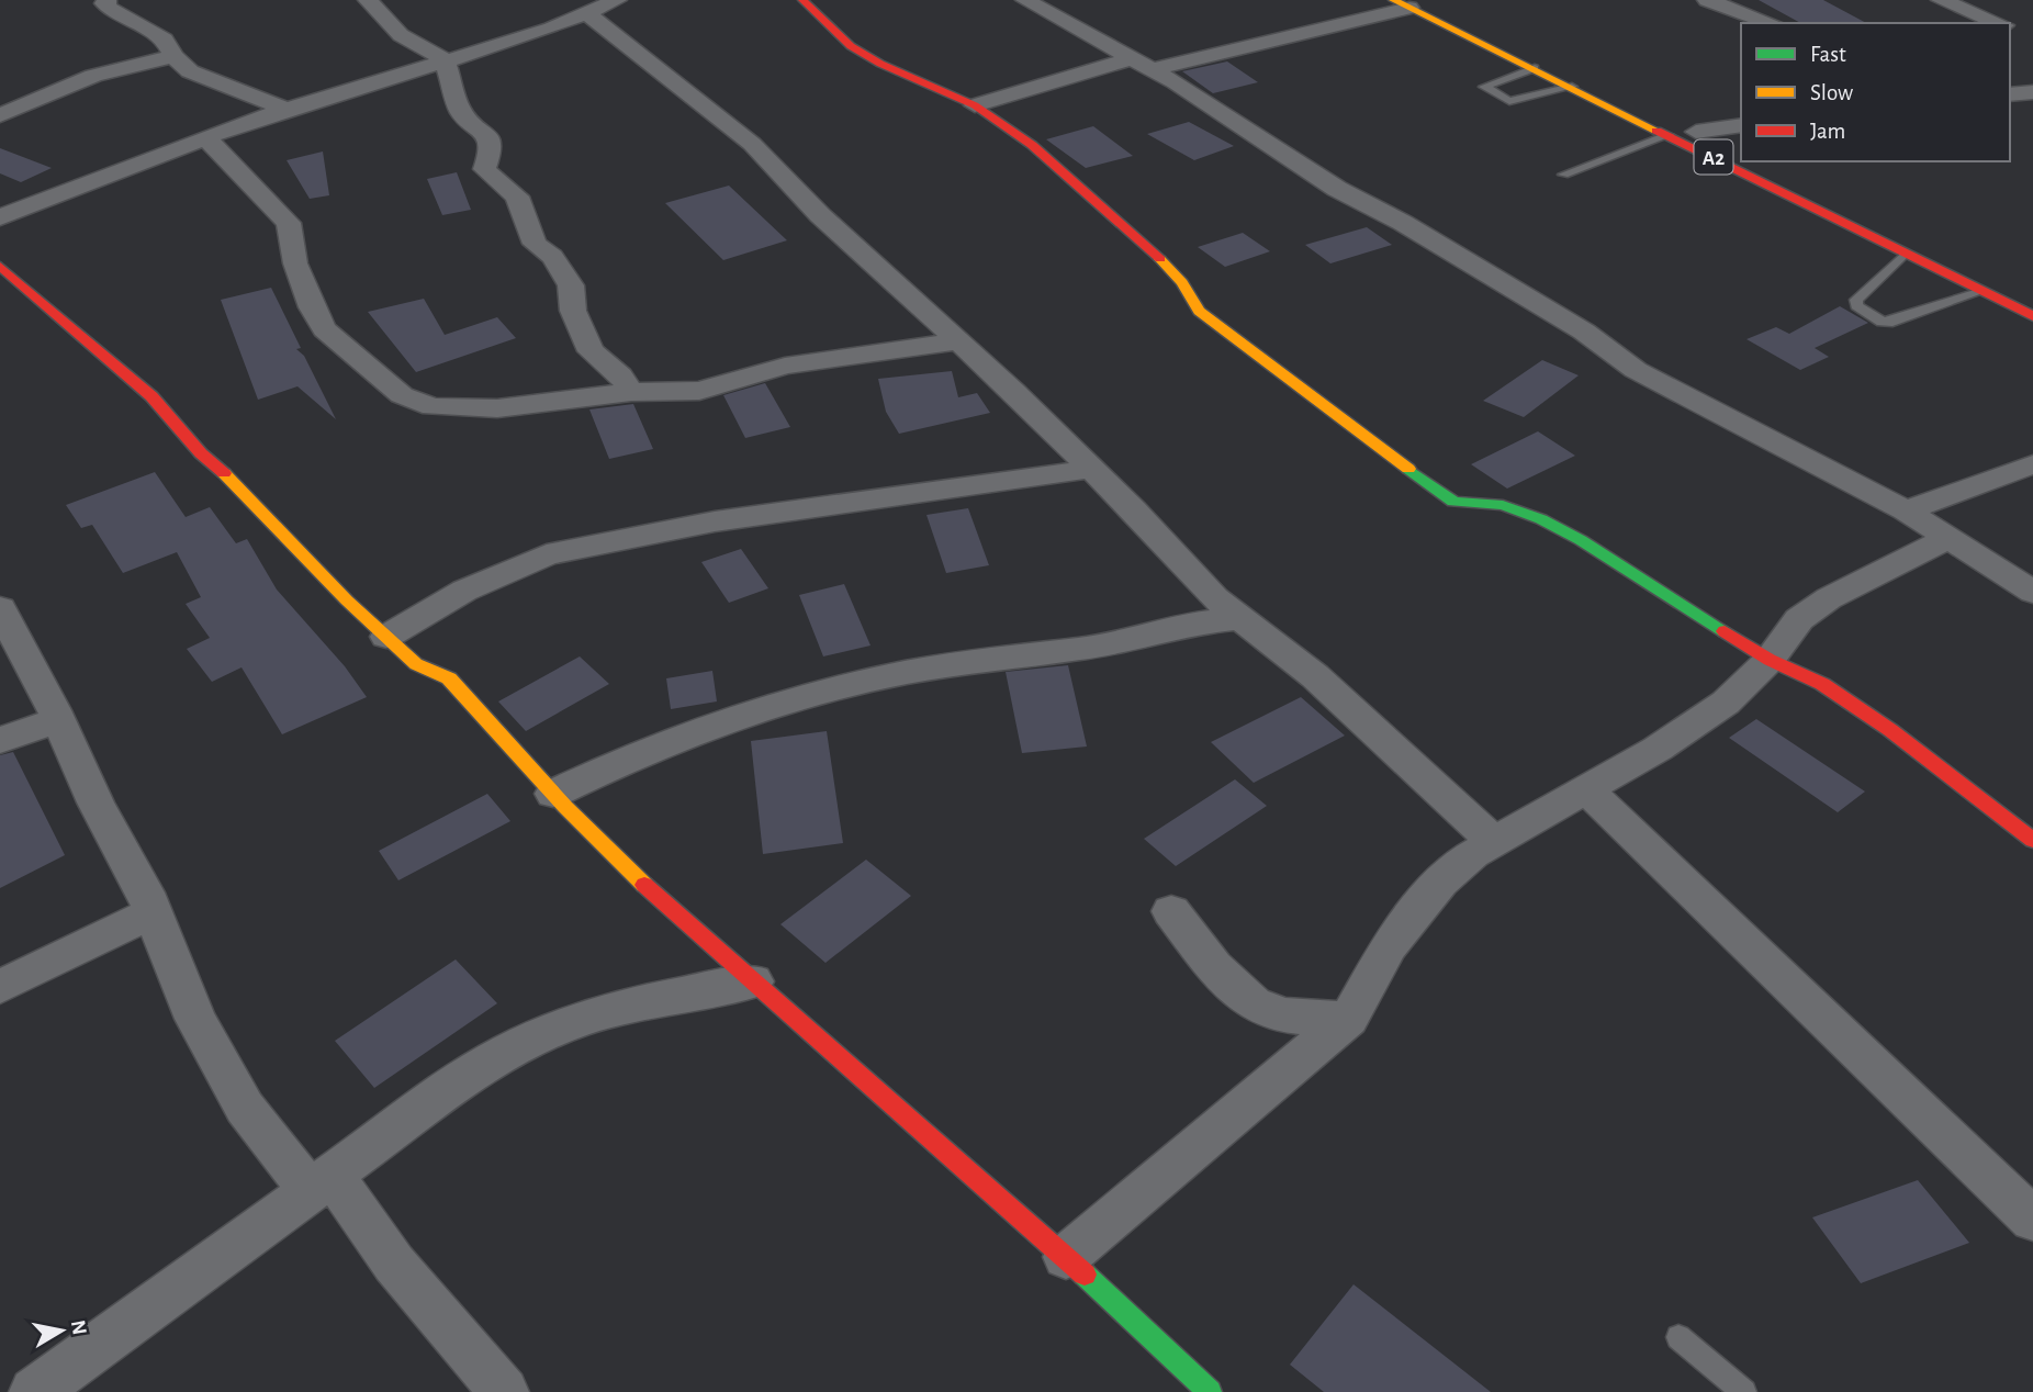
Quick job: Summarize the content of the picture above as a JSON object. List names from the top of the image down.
{
  "streets": {
    "main road": ["A2"]
  },
  "legend": ["Fast", "Slow", "Jam"],
  "north": "right"
}
